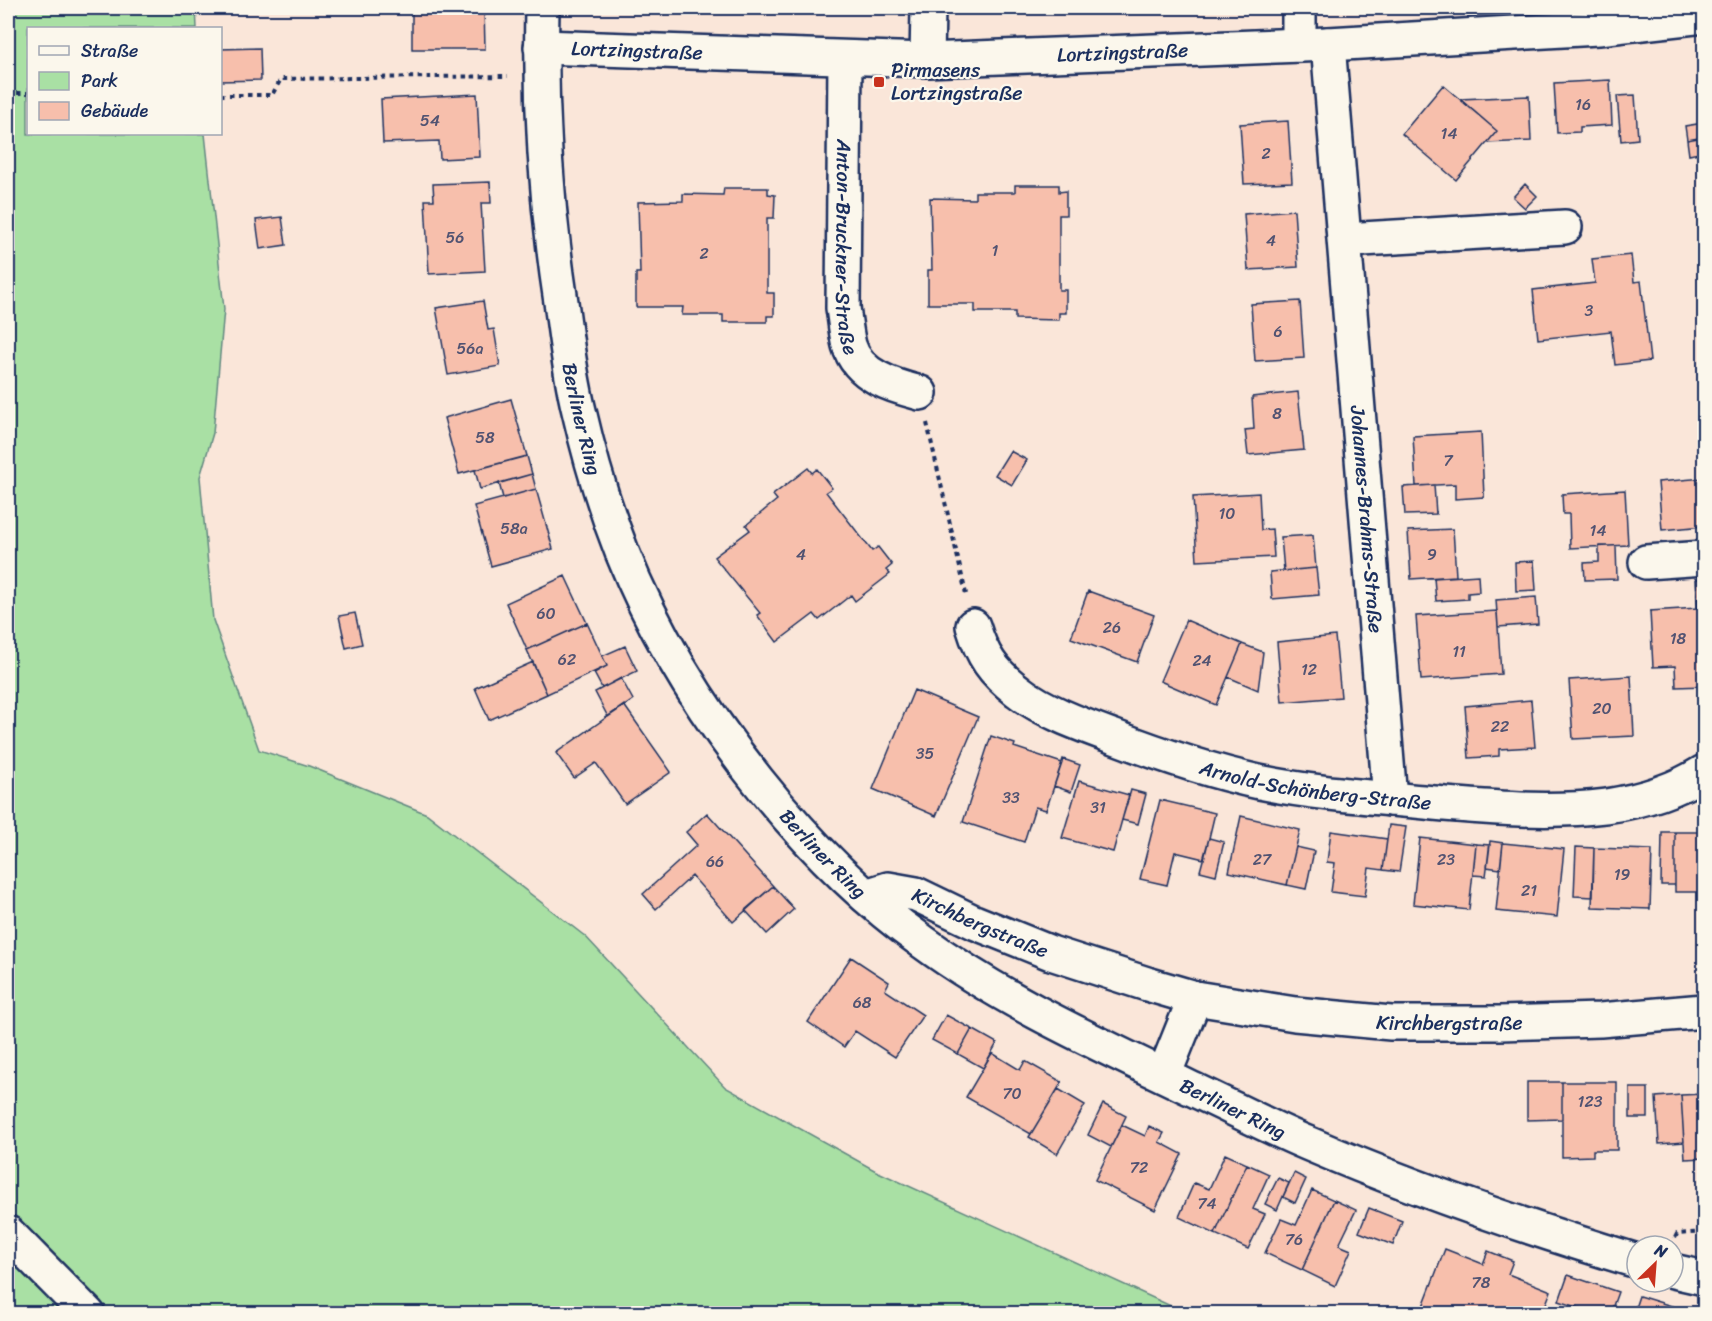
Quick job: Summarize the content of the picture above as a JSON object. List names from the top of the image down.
{
  "streets": {
    "street": [
      "Lortzingstraße",
      "Anton-Bruckner-Straße",
      "Berliner Ring",
      "Johannes-Brahms-Straße",
      "Arnold-Schönberg-Straße",
      "Kirchbergstraße"
    ]
  },
  "crossings": [
    ["Lortzingstraße", "Anton-Bruckner-Straße"],
    ["Lortzingstraße", "Berliner Ring"],
    ["Lortzingstraße", "Johannes-Brahms-Straße"],
    ["Berliner Ring", "Kirchbergstraße"],
    ["Johannes-Brahms-Straße", "Arnold-Schönberg-Straße"]
  ],
  "places": {
    "transit": ["Pirmasens Lortzingstraße"]
  },
  "house_numbers": [
    "16",
    "54",
    "14",
    "2",
    "56",
    "4",
    "1",
    "2",
    "3",
    "6",
    "56a",
    "8",
    "58",
    "7",
    "10",
    "58a",
    "14",
    "4",
    "9",
    "60",
    "26",
    "18",
    "11",
    "62",
    "24",
    "12",
    "20",
    "22",
    "35",
    "33",
    "31",
    "27",
    "23",
    "66",
    "19",
    "21",
    "68",
    "70",
    "123",
    "72",
    "74",
    "76",
    "78"
  ],
  "legend": ["Straße", "Park", "Gebäude"],
  "north": "top right"
}
